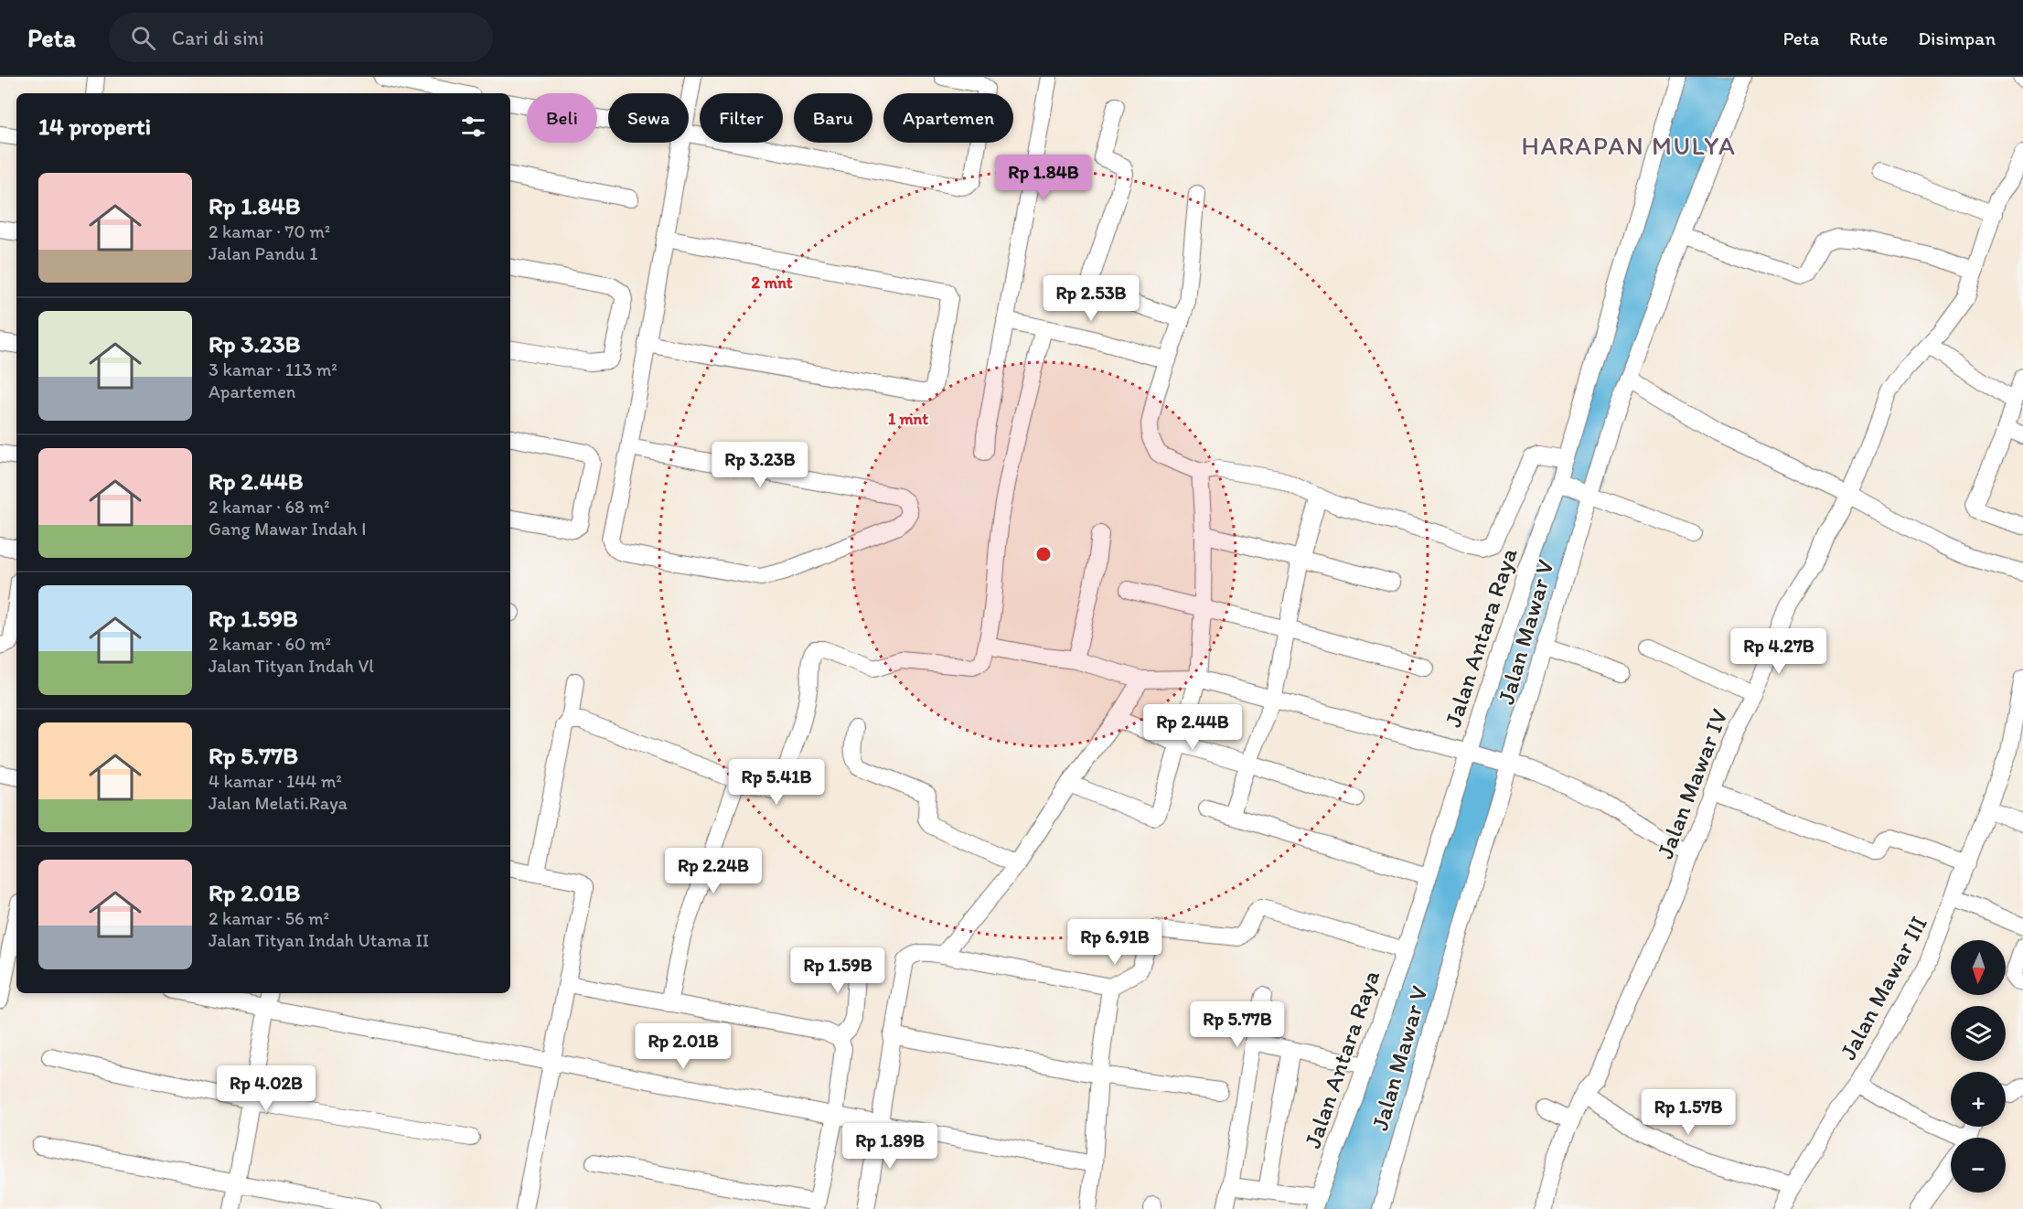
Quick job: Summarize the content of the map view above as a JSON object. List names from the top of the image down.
{
  "streets": {
    "street": [
      "Jalan Mawar V",
      "Jalan Antara Raya",
      "Jalan Mawar IV",
      "Jalan Mawar III"
    ]
  },
  "districts": ["HARAPAN MULYA"],
  "north": "bottom",
  "page": {
    "header": "Peta",
    "search": "Cari di sini",
    "nav": ["Peta", "Rute", "Disimpan"],
    "chip": [
      "Beli",
      "Sewa",
      "Filter",
      "Baru",
      "Apartemen"
    ],
    "heading": "14 properti",
    "price": [
      "Rp 1.84B",
      "Rp 2.53B",
      "Rp 3.23B",
      "Rp 4.27B",
      "Rp 2.44B",
      "Rp 5.41B",
      "Rp 2.24B",
      "Rp 6.91B",
      "Rp 1.59B",
      "Rp 5.77B",
      "Rp 2.01B",
      "Rp 4.02B",
      "Rp 1.57B",
      "Rp 1.89B"
    ],
    "list": [
      {
        "name": "Rp 1.84B",
        "note": "2 kamar · 70 m² · Jalan Pandu 1"
      },
      {
        "name": "Rp 3.23B",
        "note": "3 kamar · 113 m² · Apartemen"
      },
      {
        "name": "Rp 2.44B",
        "note": "2 kamar · 68 m² · Gang Mawar Indah I"
      },
      {
        "name": "Rp 1.59B",
        "note": "2 kamar · 60 m² · Jalan Tityan Indah Vl"
      },
      {
        "name": "Rp 5.77B",
        "note": "4 kamar · 144 m² · Jalan Melati.Raya"
      },
      {
        "name": "Rp 2.01B",
        "note": "2 kamar · 56 m² · Jalan Tityan Indah Utama II"
      }
    ],
    "map_buttons": ["+", "−"]
  },
  "rings": ["2 mnt", "1 mnt"]
}
